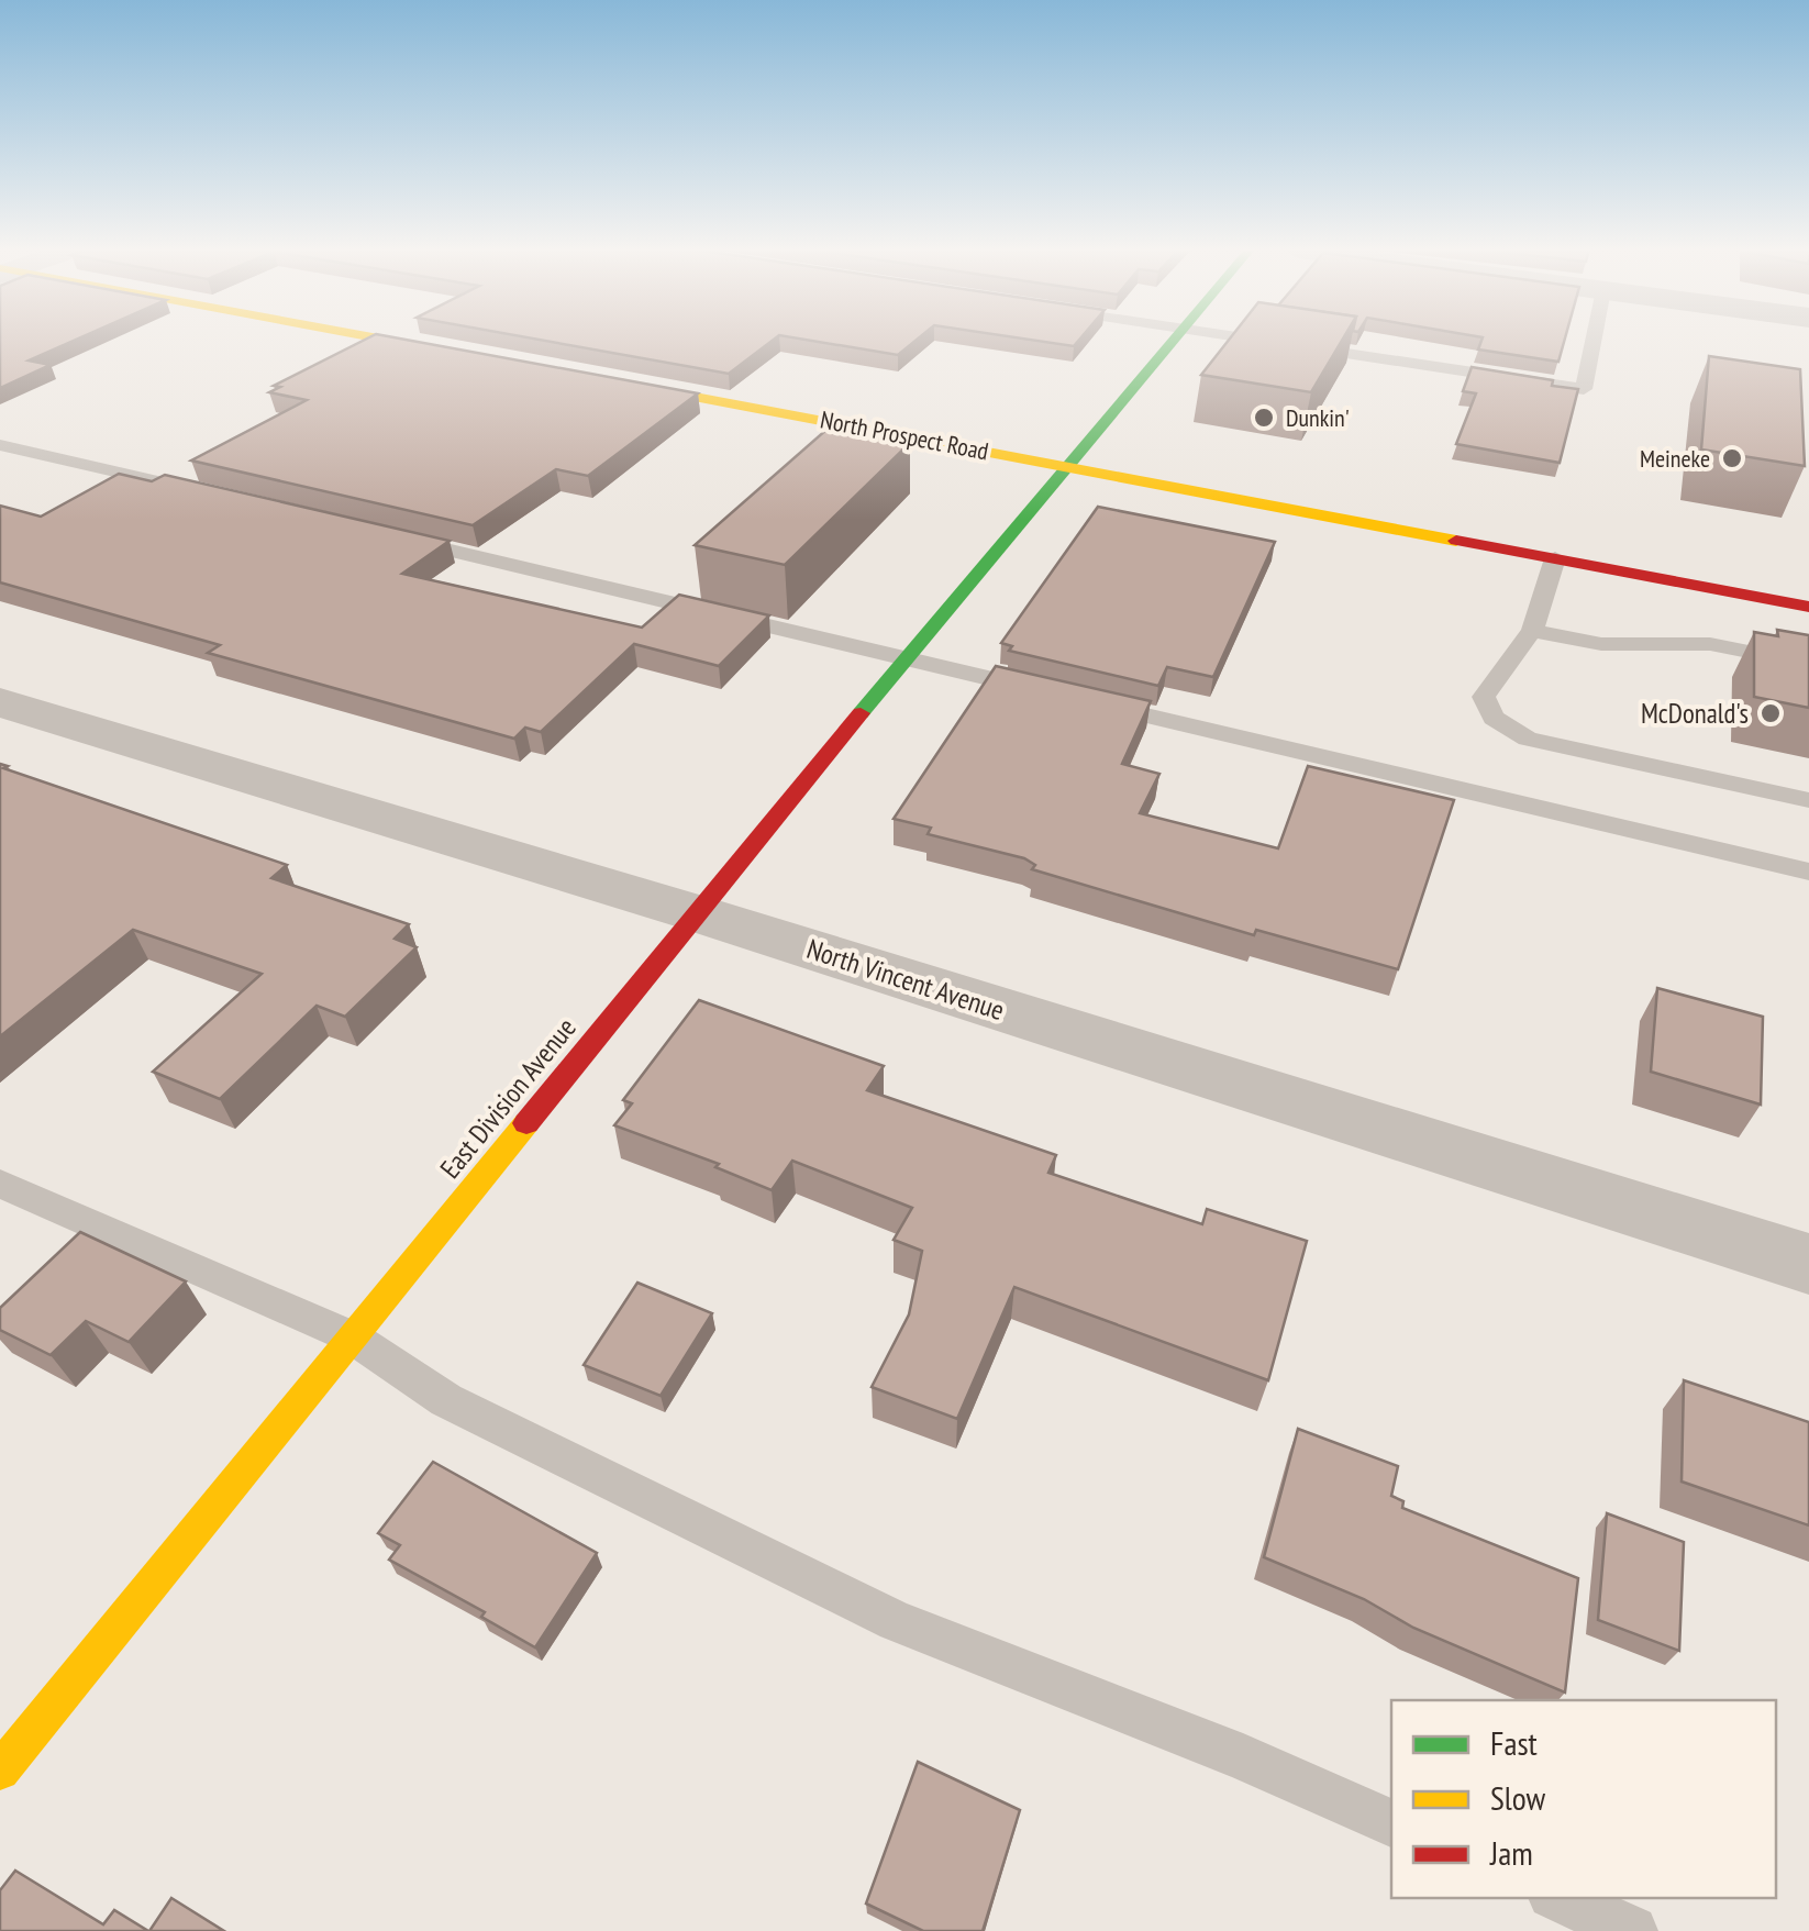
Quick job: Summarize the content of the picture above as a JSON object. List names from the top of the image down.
{
  "streets": {
    "street": ["North Prospect Road", "North Vincent Avenue", "East Division Avenue"]
  },
  "crossings": [
    ["North Prospect Road", "East Division Avenue"],
    ["North Vincent Avenue", "East Division Avenue"]
  ],
  "places": ["Dunkin'", "Meineke", "McDonald's"],
  "legend": ["Fast", "Slow", "Jam"]
}
